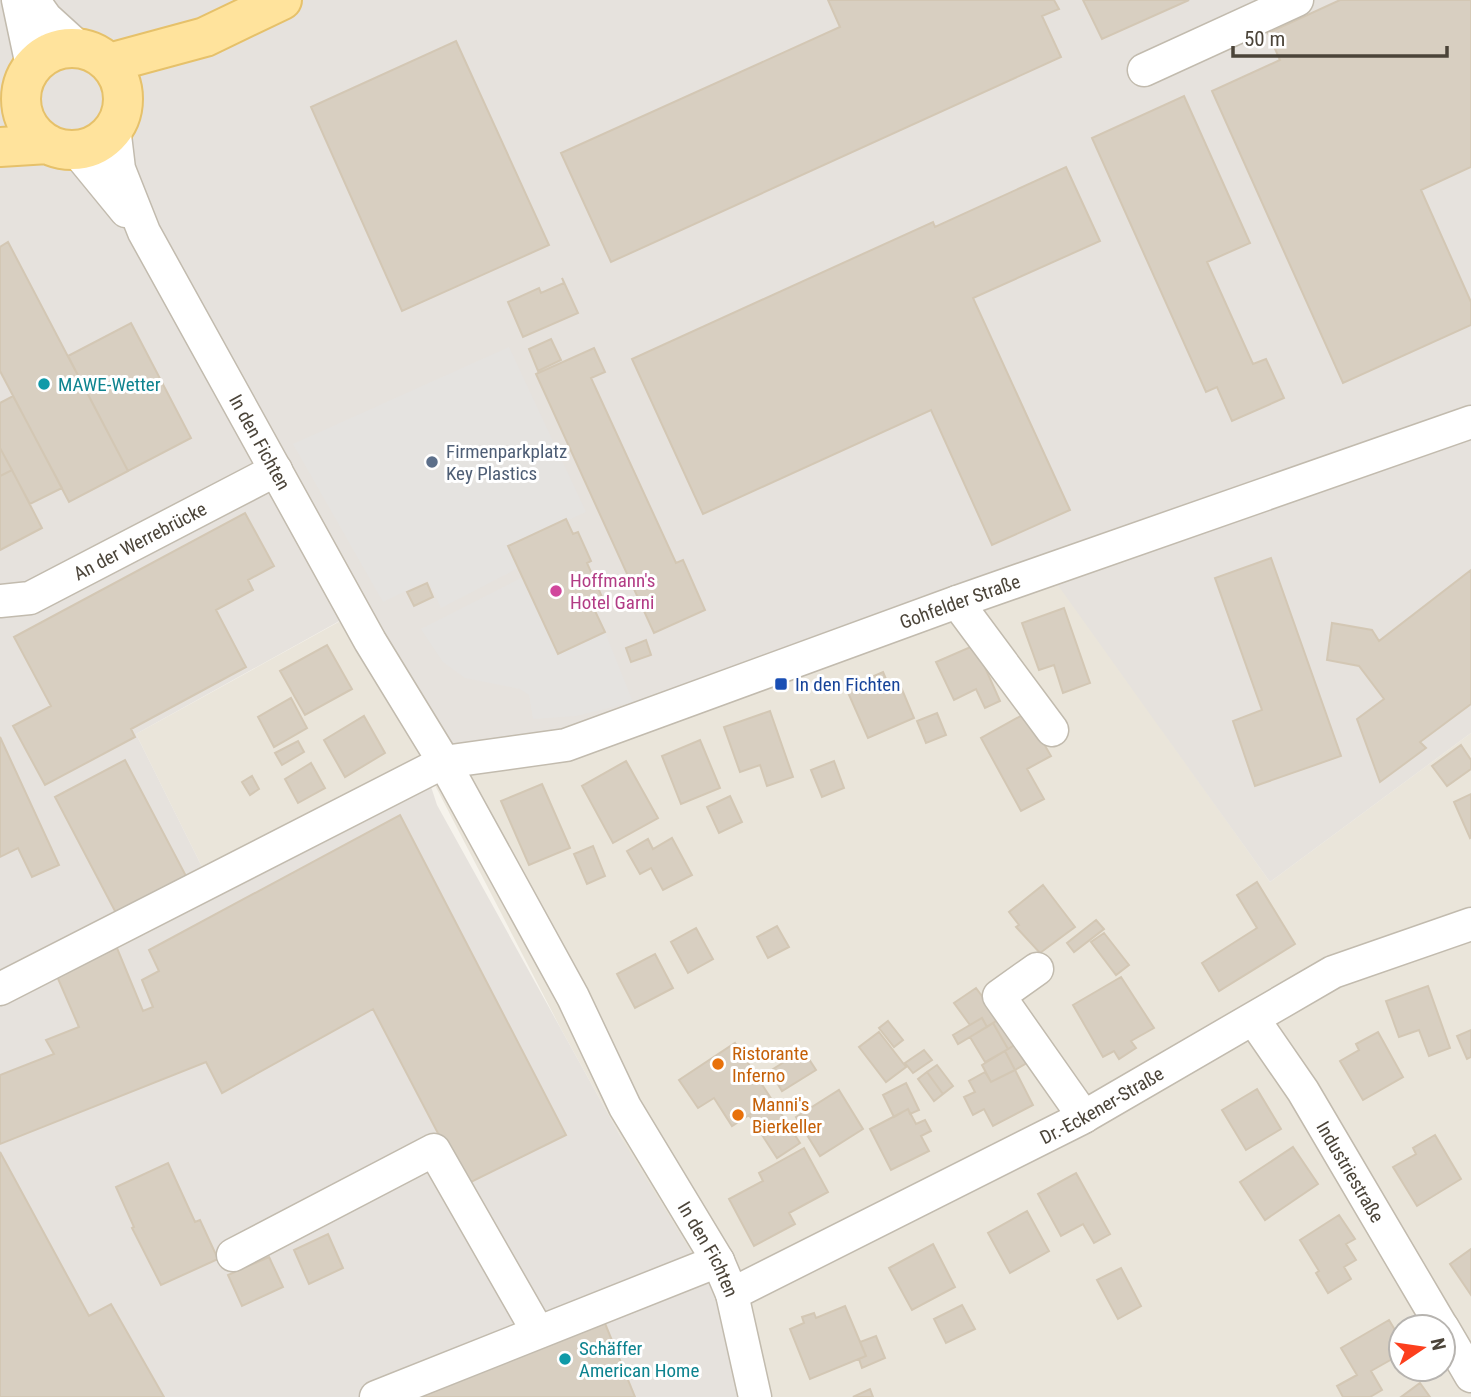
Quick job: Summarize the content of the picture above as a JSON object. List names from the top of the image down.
{
  "streets": {
    "street": [
      "In den Fichten",
      "An der Werrebrücke",
      "Gohfelder Straße",
      "Dr.-Eckener-Straße",
      "Industriestraße"
    ]
  },
  "crossings": [
    ["In den Fichten", "An der Werrebrücke"],
    ["In den Fichten", "Gohfelder Straße"],
    ["In den Fichten", "Dr.-Eckener-Straße"],
    ["Dr.-Eckener-Straße", "Industriestraße"]
  ],
  "places": {
    "other": [
      "MAWE-Wetter",
      "Firmenparkplatz Key Plastics",
      "Hoffmann's Hotel Garni",
      "Ristorante Inferno",
      "Manni's Bierkeller",
      "Schäffer American Home"
    ],
    "transit": ["In den Fichten"]
  },
  "scale_bar": "50 m",
  "north": "right"
}
